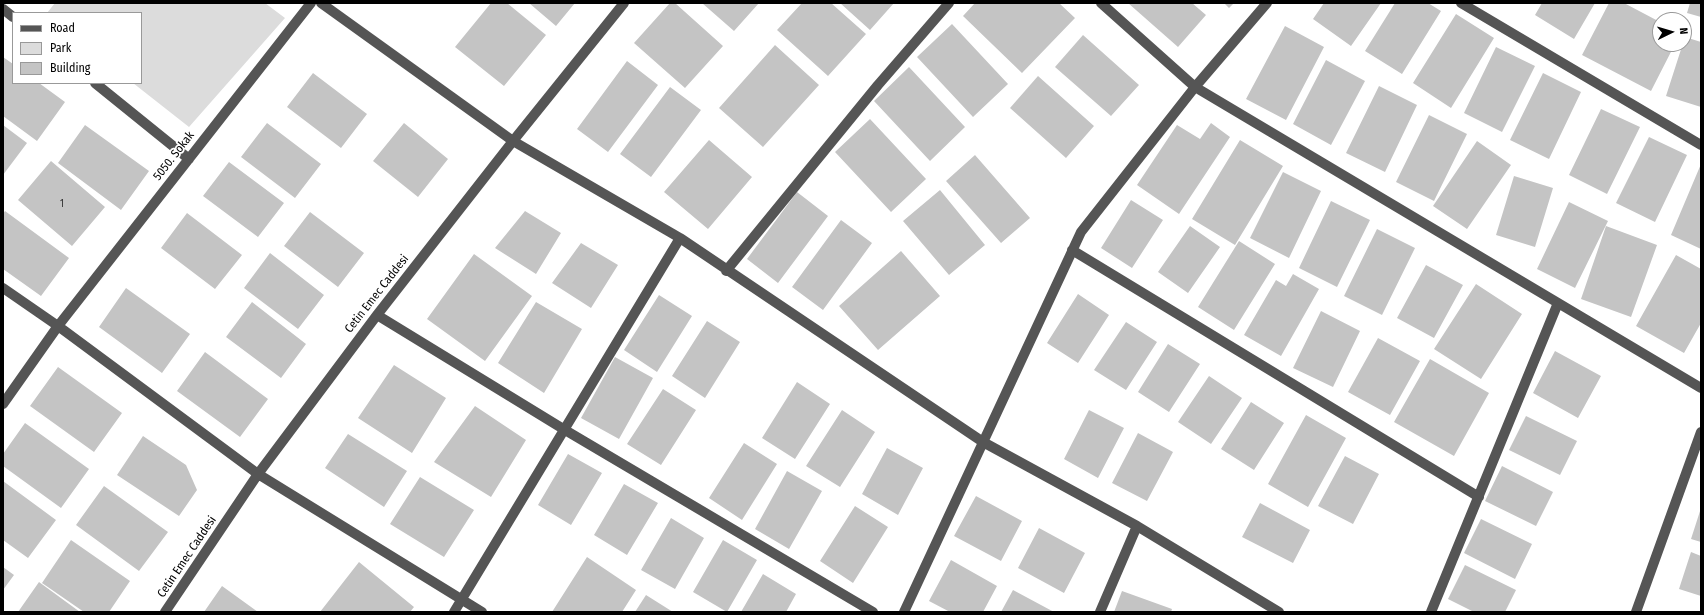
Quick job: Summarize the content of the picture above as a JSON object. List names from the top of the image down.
{
  "streets": {
    "street": ["5050. Sokak", "Cetin Emec Caddesi"]
  },
  "house_numbers": ["1"],
  "legend": ["Road", "Park", "Building"],
  "north": "right"
}
